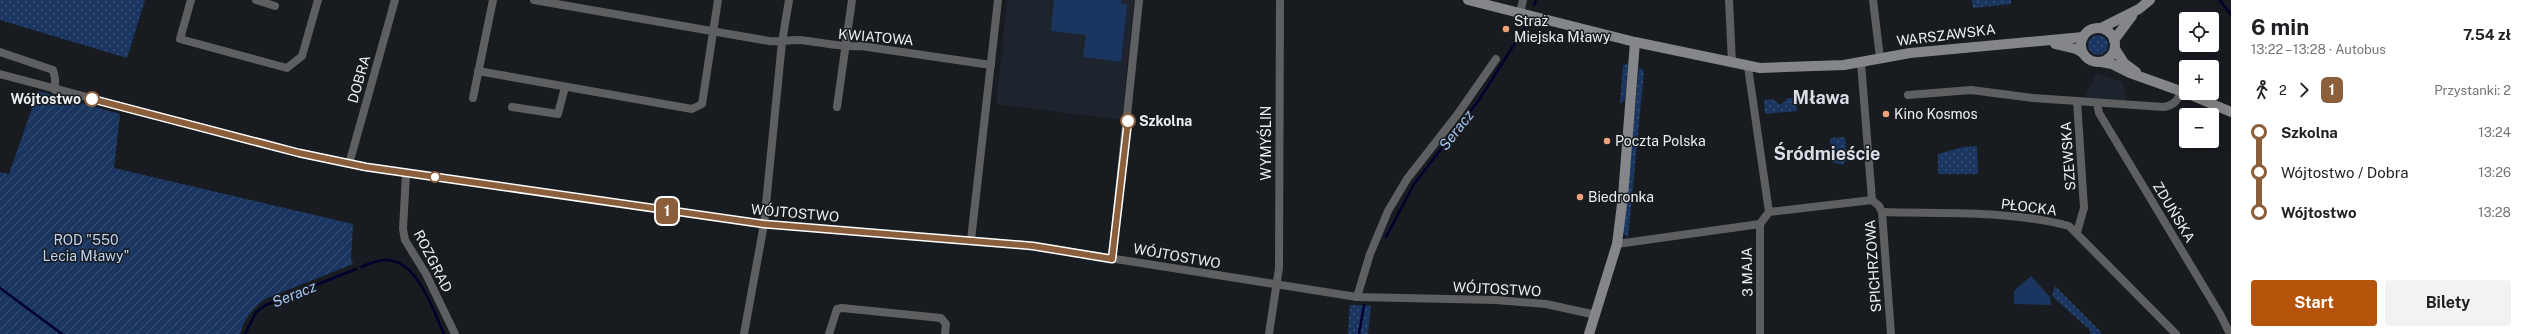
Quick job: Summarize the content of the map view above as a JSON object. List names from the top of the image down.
{
  "streets": {
    "main road": ["WARSZAWSKA"],
    "street": [
      "KWIATOWA",
      "DOBRA",
      "WYMYŚLIN",
      "SZEWSKA",
      "PŁOCKA",
      "ZDUŃSKA",
      "WÓJTOSTWO",
      "ROZGRAD",
      "SPICHRZOWA",
      "3 MAJA"
    ]
  },
  "crossings": [
    ["DOBRA", "WÓJTOSTWO"],
    ["WYMYŚLIN", "WÓJTOSTWO"],
    ["SZEWSKA", "PŁOCKA"],
    ["PŁOCKA", "SPICHRZOWA"],
    ["WÓJTOSTWO", "ROZGRAD"]
  ],
  "districts": ["Mława", "Śródmieście"],
  "water": ["Seracz"],
  "parks": ["ROD \"550 Lecia Mławy\""],
  "places": [
    "Straż Miejska Mławy",
    "Wójtostwo",
    "Kino Kosmos",
    "Szkolna",
    "Poczta Polska",
    "Biedronka"
  ],
  "lines": ["bus line 1"],
  "page": {
    "on_map": "1",
    "heading": ["6 min", "13:22 – 13:28 · Autobus", "7.54 zł"],
    "map_buttons": ["+", "−"],
    "legs": ["2", "1", "Przystanki: 2"],
    "list": [
      {
        "name": "Szkolna",
        "value": "13:24"
      },
      {
        "name": "Wójtostwo / Dobra",
        "value": "13:26"
      },
      {
        "name": "Wójtostwo",
        "value": "13:28"
      }
    ],
    "buttons": ["Start", "Bilety"]
  }
}
